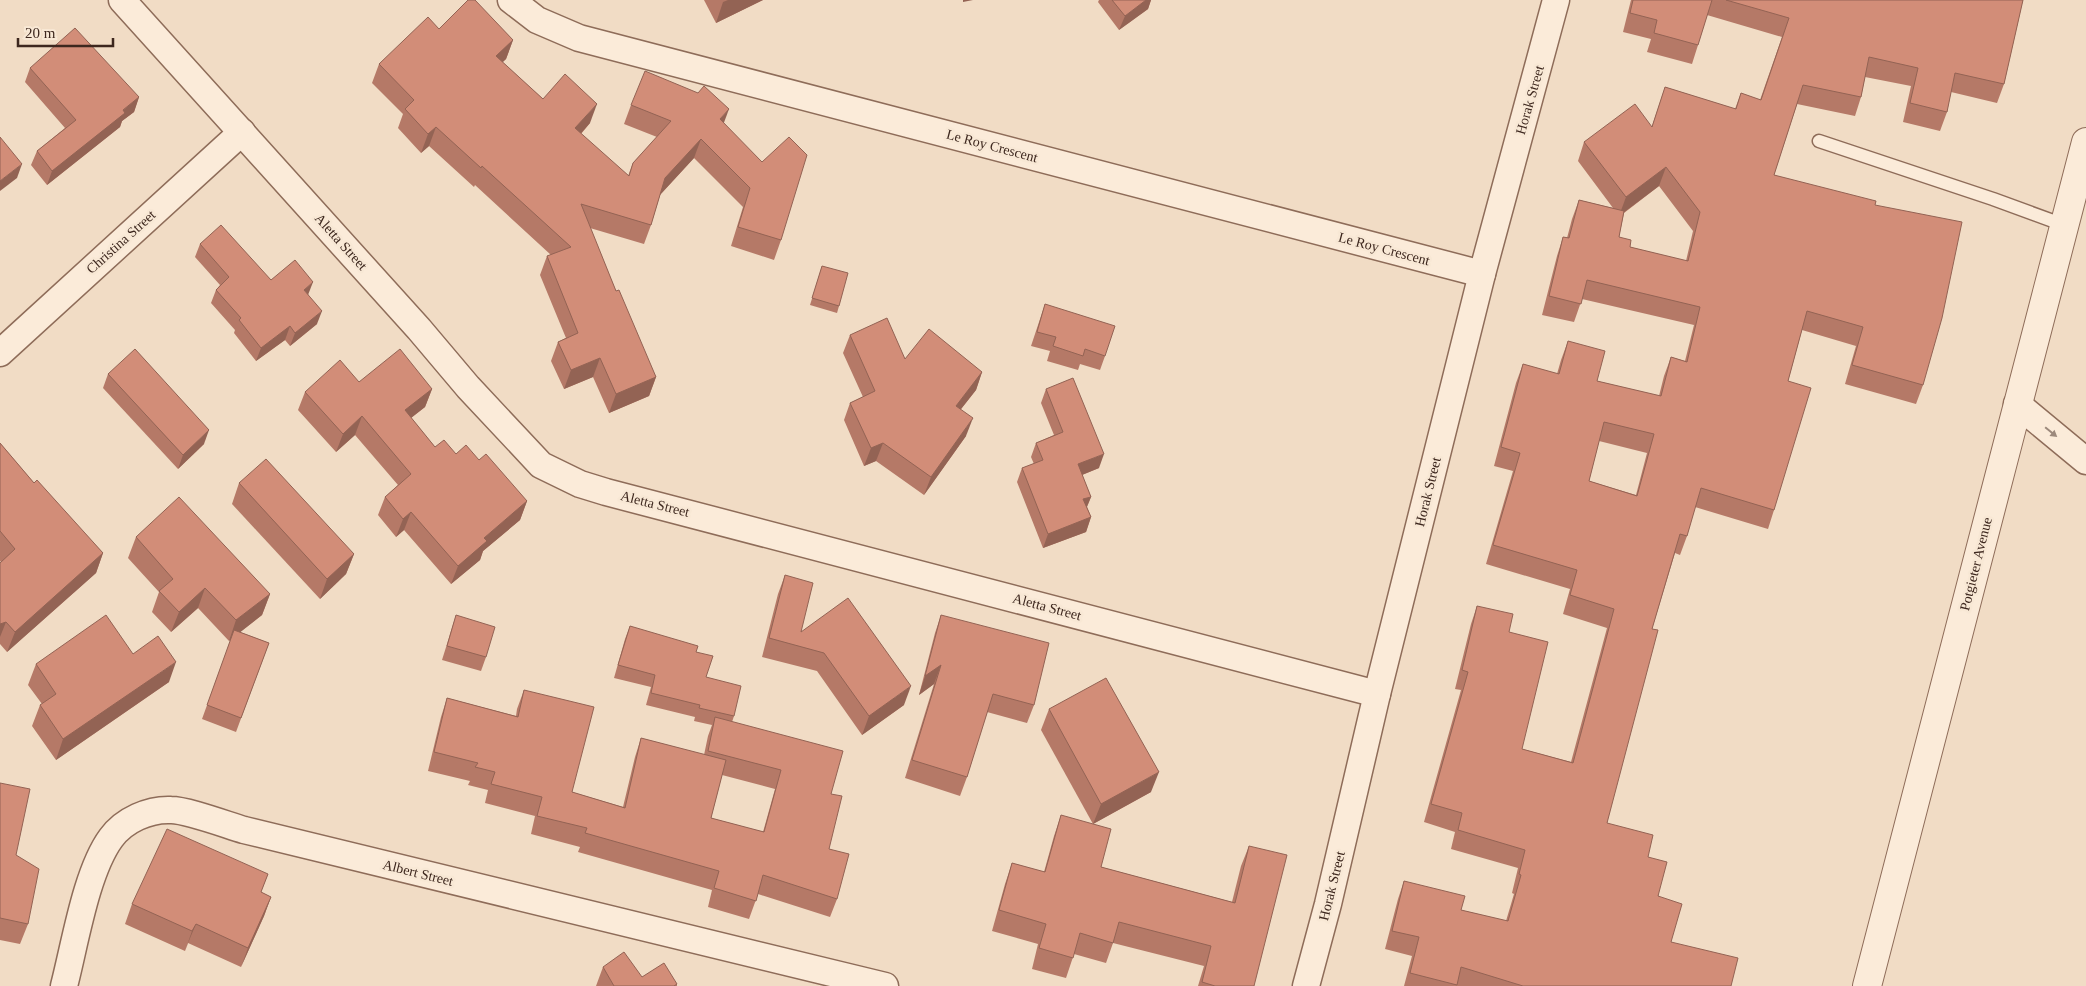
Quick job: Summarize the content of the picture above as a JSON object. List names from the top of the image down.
{
  "streets": {
    "street": [
      "Horak Street",
      "Le Roy Crescent",
      "Christina Street",
      "Aletta Street",
      "Potgieter Avenue",
      "Albert Street"
    ]
  },
  "crossings": [
    ["Horak Street", "Le Roy Crescent"],
    ["Horak Street", "Aletta Street"],
    ["Christina Street", "Aletta Street"]
  ],
  "scale_bar": "20 m"
}
